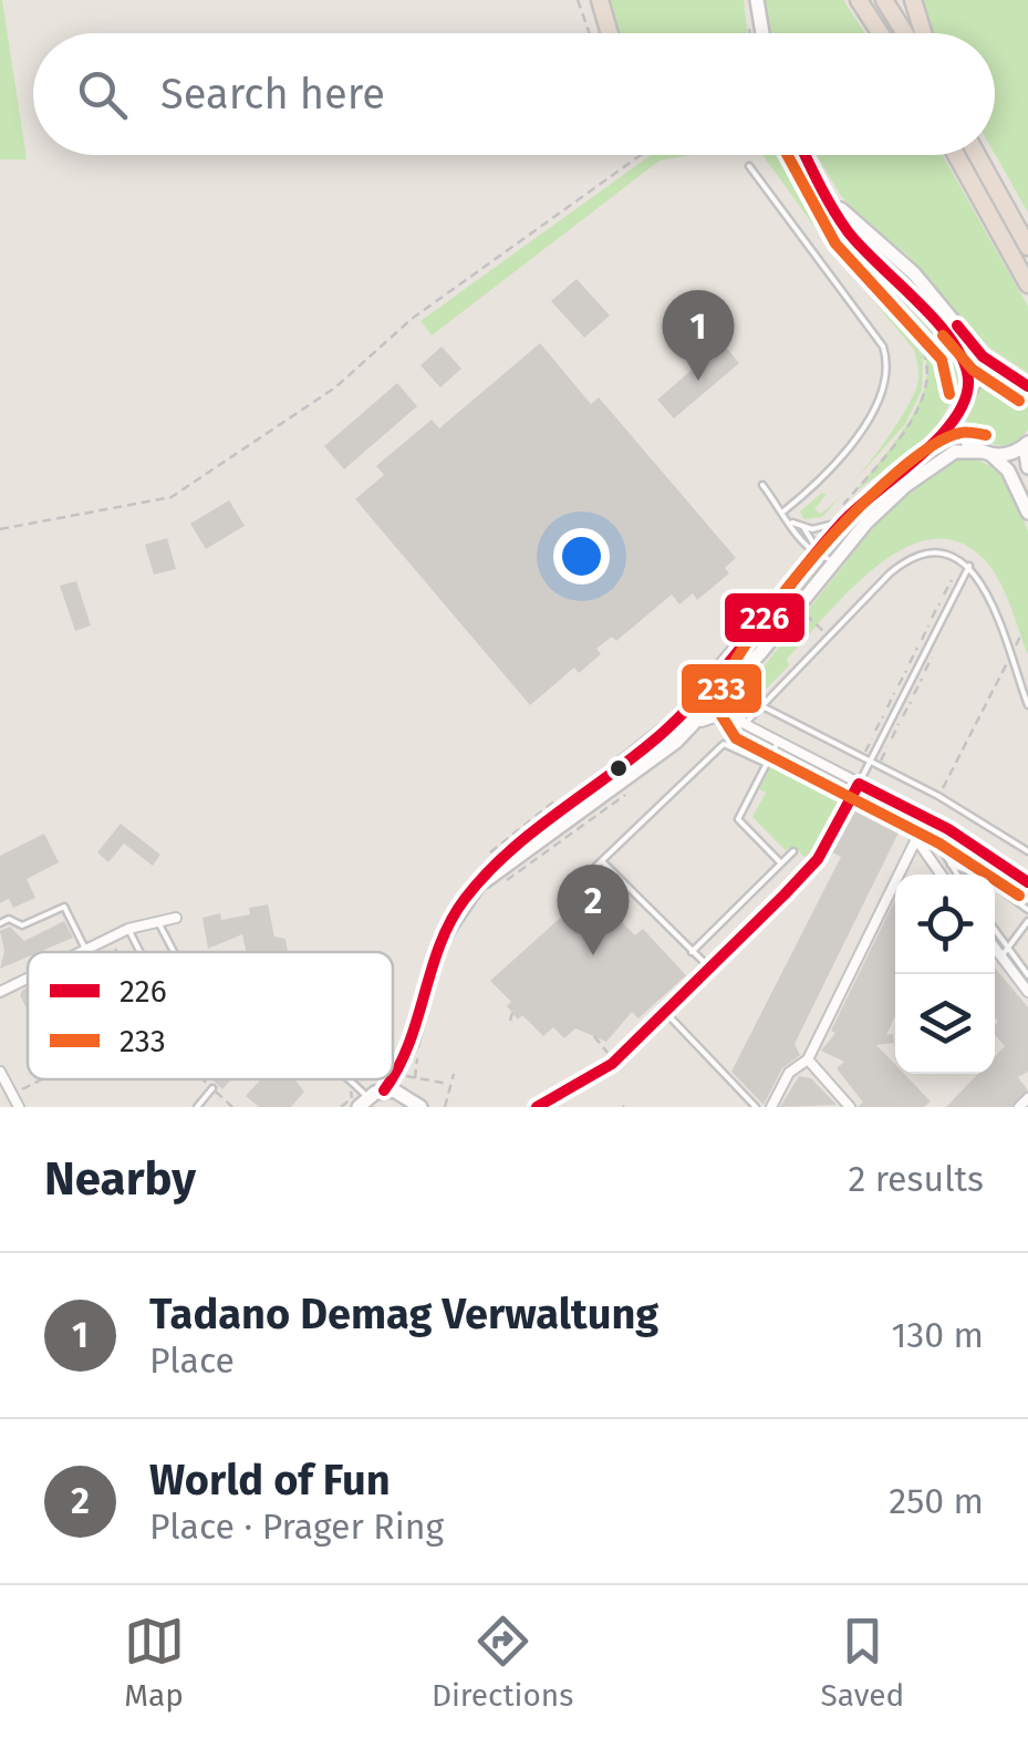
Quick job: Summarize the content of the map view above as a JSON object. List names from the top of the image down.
{
  "lines": ["transit line 226", "transit line 233"],
  "legend": ["226", "233"],
  "page": {
    "search": "Search here",
    "pins": ["1", "2"],
    "heading": ["Nearby", "2 results"],
    "list": [
      {
        "mark": "1",
        "name": "Tadano Demag Verwaltung",
        "note": "Place",
        "value": "130 m"
      },
      {
        "mark": "2",
        "name": "World of Fun",
        "note": "Place · Prager Ring",
        "value": "250 m"
      }
    ],
    "nav": ["Map", "Directions", "Saved"]
  }
}
